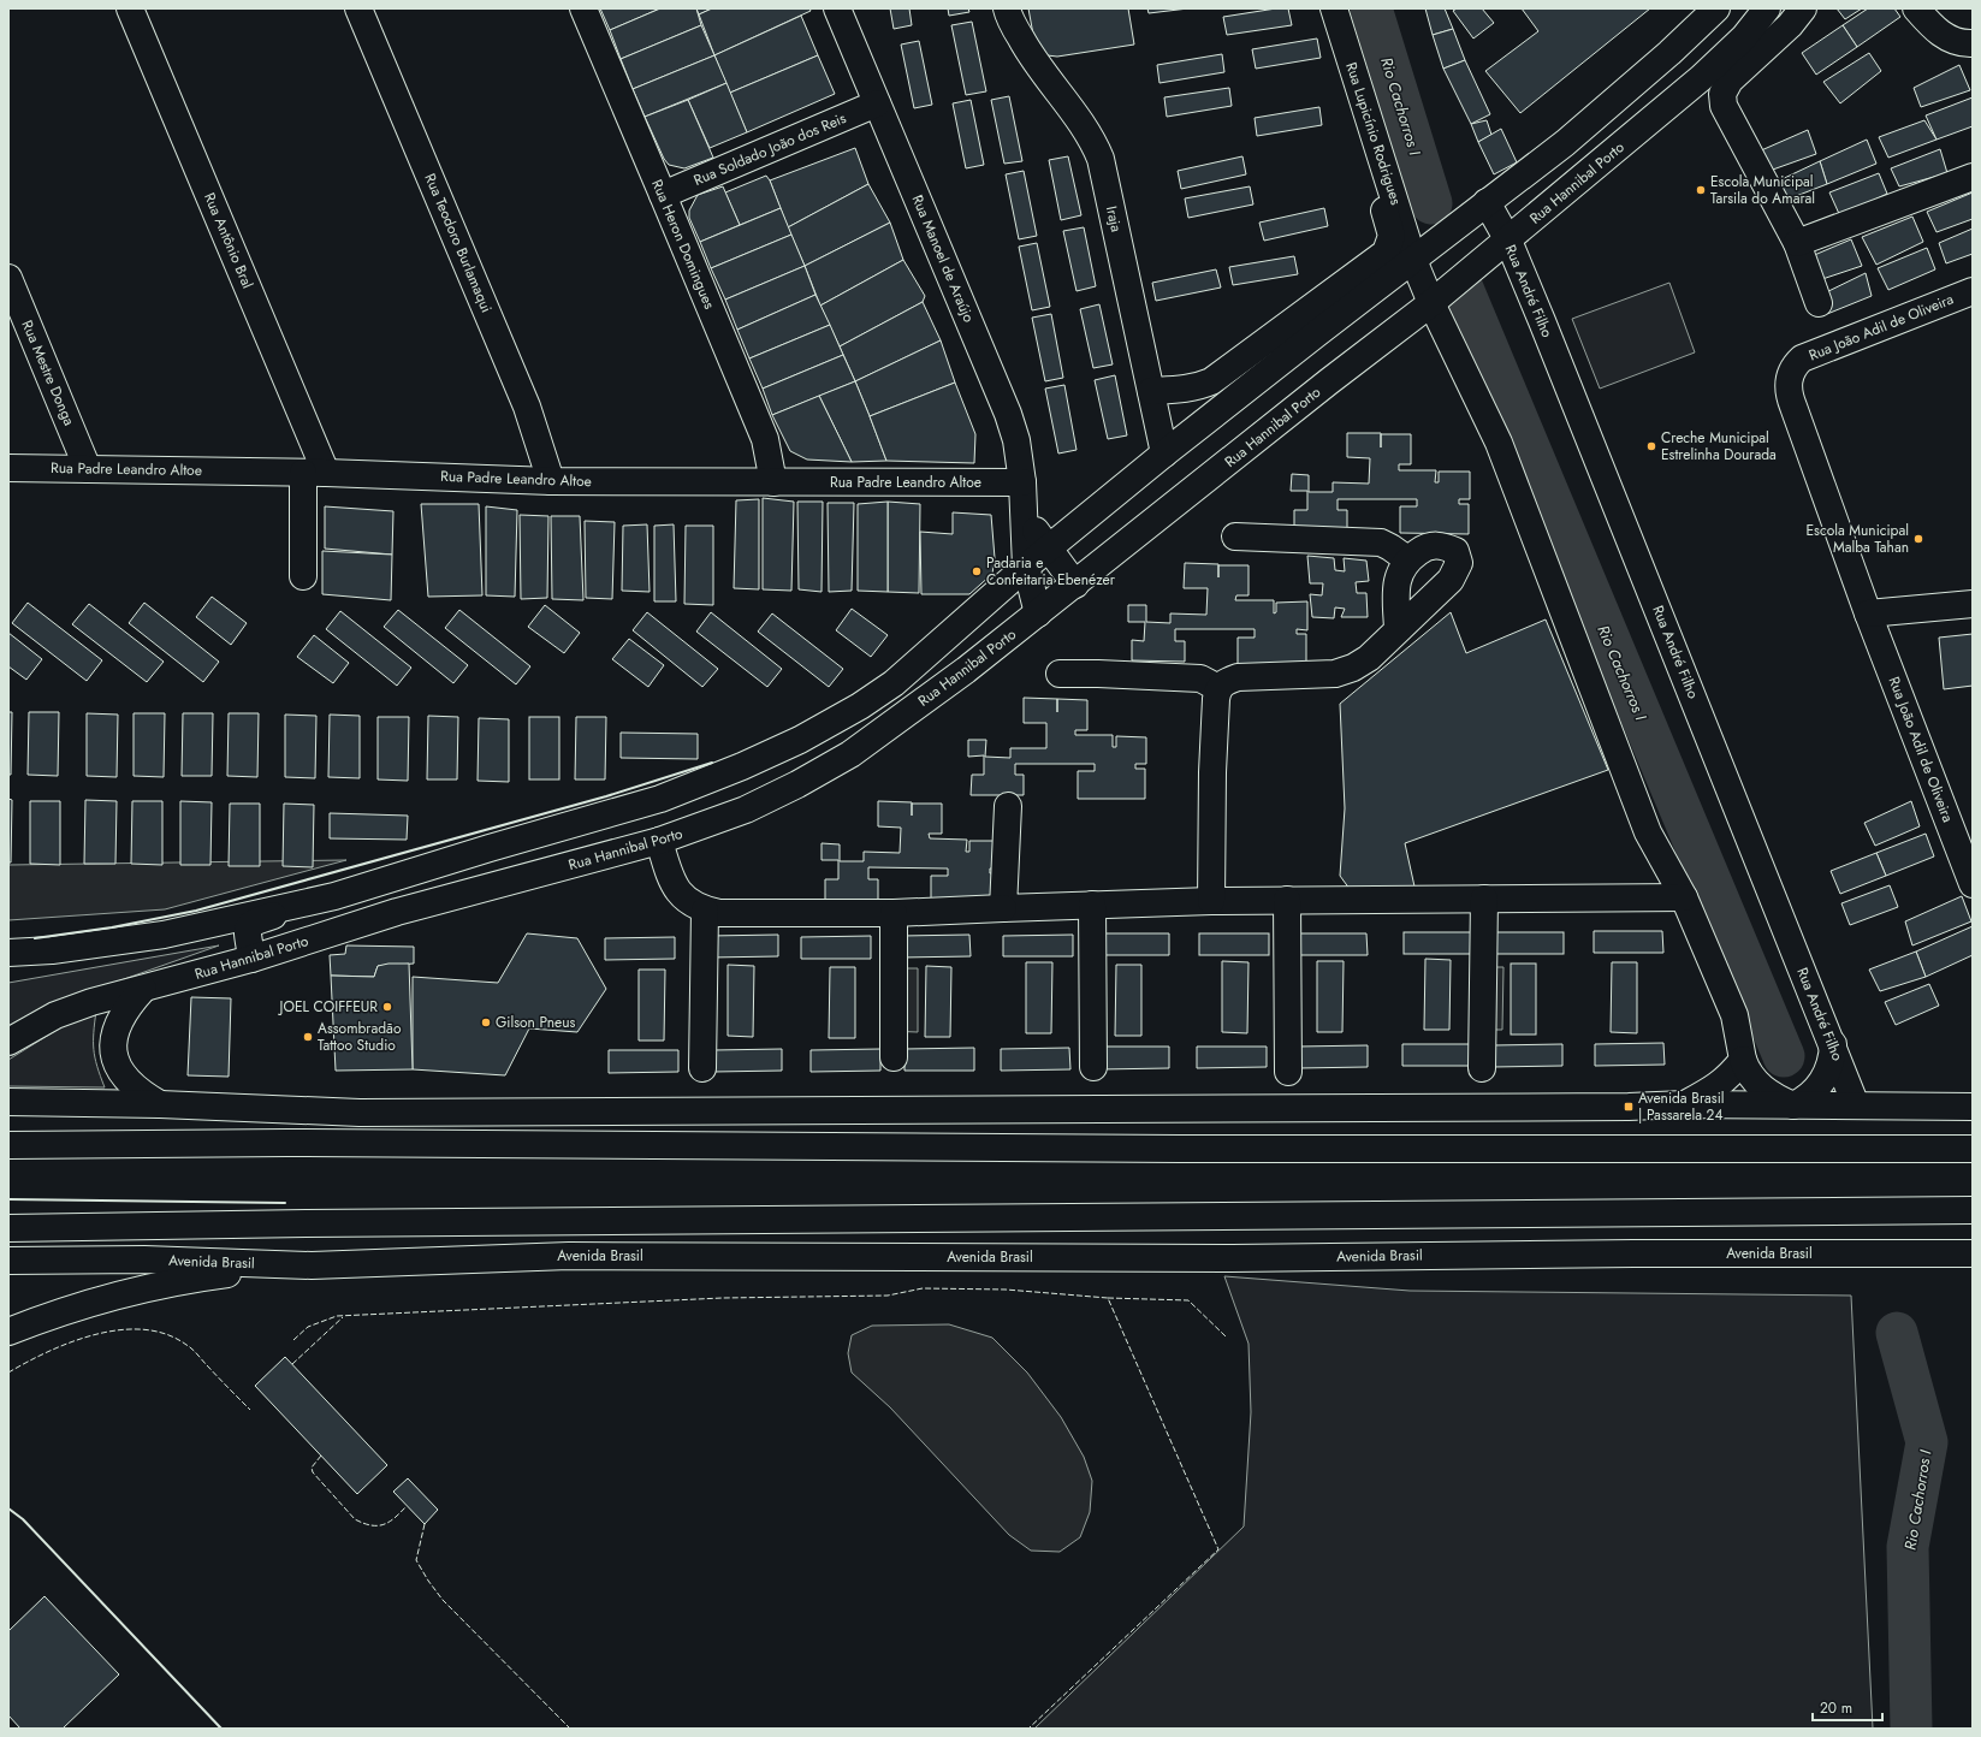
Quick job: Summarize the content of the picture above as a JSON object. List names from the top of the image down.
{
  "streets": {
    "main road": [
      "Rua Lupicínio Rodrigues",
      "Rua Soldado João dos Reis",
      "Rua Hannibal Porto",
      "Iraja",
      "Rua Antônio Bral",
      "Rua Teodoro Burlamaqui",
      "Rua Heron Domingues",
      "Rua Manoel de Araújo",
      "Rua André Filho",
      "Rua João Adil de Oliveira",
      "Rua Mestre Donga",
      "Rua Padre Leandro Altoe",
      "Avenida Brasil"
    ]
  },
  "crossings": [
    ["Rua Soldado João dos Reis", "Rua Heron Domingues"],
    ["Rua Soldado João dos Reis", "Rua Manoel de Araújo"],
    ["Rua Hannibal Porto", "Rua Manoel de Araújo"],
    ["Rua Hannibal Porto", "Rua André Filho"],
    ["Rua Antônio Bral", "Rua Padre Leandro Altoe"],
    ["Rua Teodoro Burlamaqui", "Rua Padre Leandro Altoe"],
    ["Rua Heron Domingues", "Rua Padre Leandro Altoe"],
    ["Rua Manoel de Araújo", "Rua Padre Leandro Altoe"],
    ["Rua Mestre Donga", "Rua Padre Leandro Altoe"]
  ],
  "water": ["Rio Cachorros I"],
  "places": {
    "other": [
      "Escola Municipal Tarsila do Amaral",
      "Creche Municipal Estrelinha Dourada",
      "Escola Municipal Malba Tahan",
      "Padaria e Confeitaria Ebenézer",
      "JOEL COIFFEUR",
      "Gilson Pneus",
      "Assombradão Tattoo Studio"
    ],
    "transit": ["Avenida Brasil | Passarela 24"]
  },
  "scale_bar": "20 m"
}
